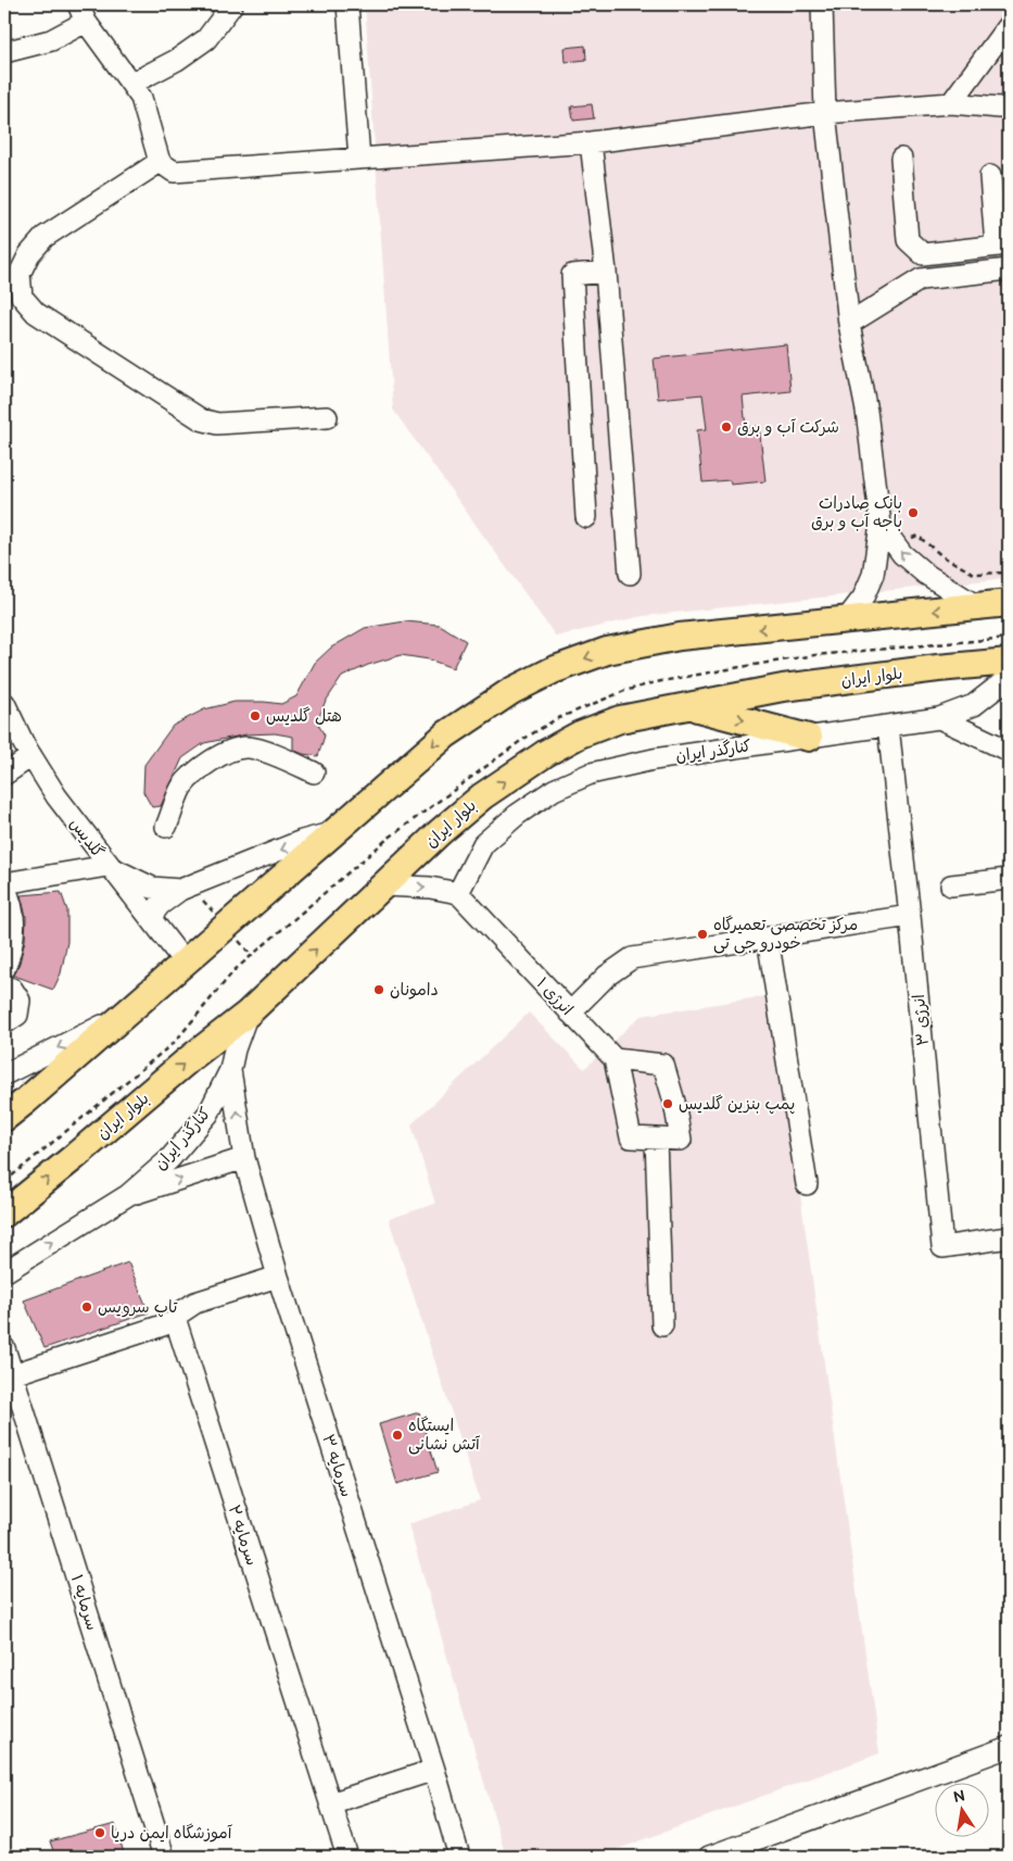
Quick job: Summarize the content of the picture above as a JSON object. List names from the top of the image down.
{
  "streets": {
    "main road": ["بلوار ایران"],
    "street": [
      "کنارگذر ایران",
      "گلدیس",
      "انرژی ۱",
      "انرژی ۳",
      "سرمایه ۳",
      "سرمایه ۲",
      "سرمایه ۱"
    ]
  },
  "crossings": [
    ["بلوار ایران", "کنارگذر ایران"],
    ["کنارگذر ایران", "انرژی ۱"],
    ["کنارگذر ایران", "انرژی ۳"],
    ["کنارگذر ایران", "سرمایه ۳"]
  ],
  "places": [
    "شرکت آب و برق",
    "بانک صادرات باجه آب و برق",
    "هتل گلدیس",
    "مرکز تخصصی تعمیرگاه خودرو جی تی",
    "دامونان",
    "پمپ بنزین گلدیس",
    "تاپ سرویس",
    "ایستگاه آتش نشانی",
    "آموزشگاه ایمن دریا"
  ],
  "north": "top"
}
